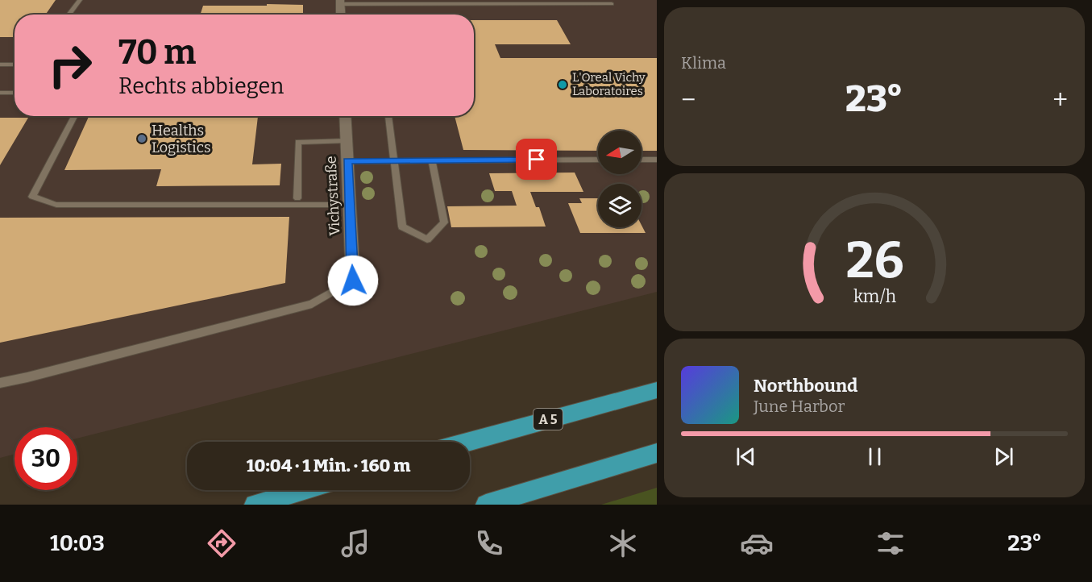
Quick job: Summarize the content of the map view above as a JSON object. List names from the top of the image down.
{
  "streets": {
    "highway": ["A 5"],
    "street": ["Vichystraße"]
  },
  "places": ["L'Oreal Vichy Laboratoires", "Healths Logistics"],
  "north": "left",
  "page": {
    "tile": "Klima",
    "turn": ["70 m", "Rechts abbiegen"],
    "heat": ["−", "23°", "+"],
    "song": ["Northbound", "June Harbor"],
    "limit": "30",
    "trip": "10:04 · 1 Min. · 160 m",
    "tabs": ["10:03", "23°"],
    "gauge": ["26", "km/h"]
  }
}
